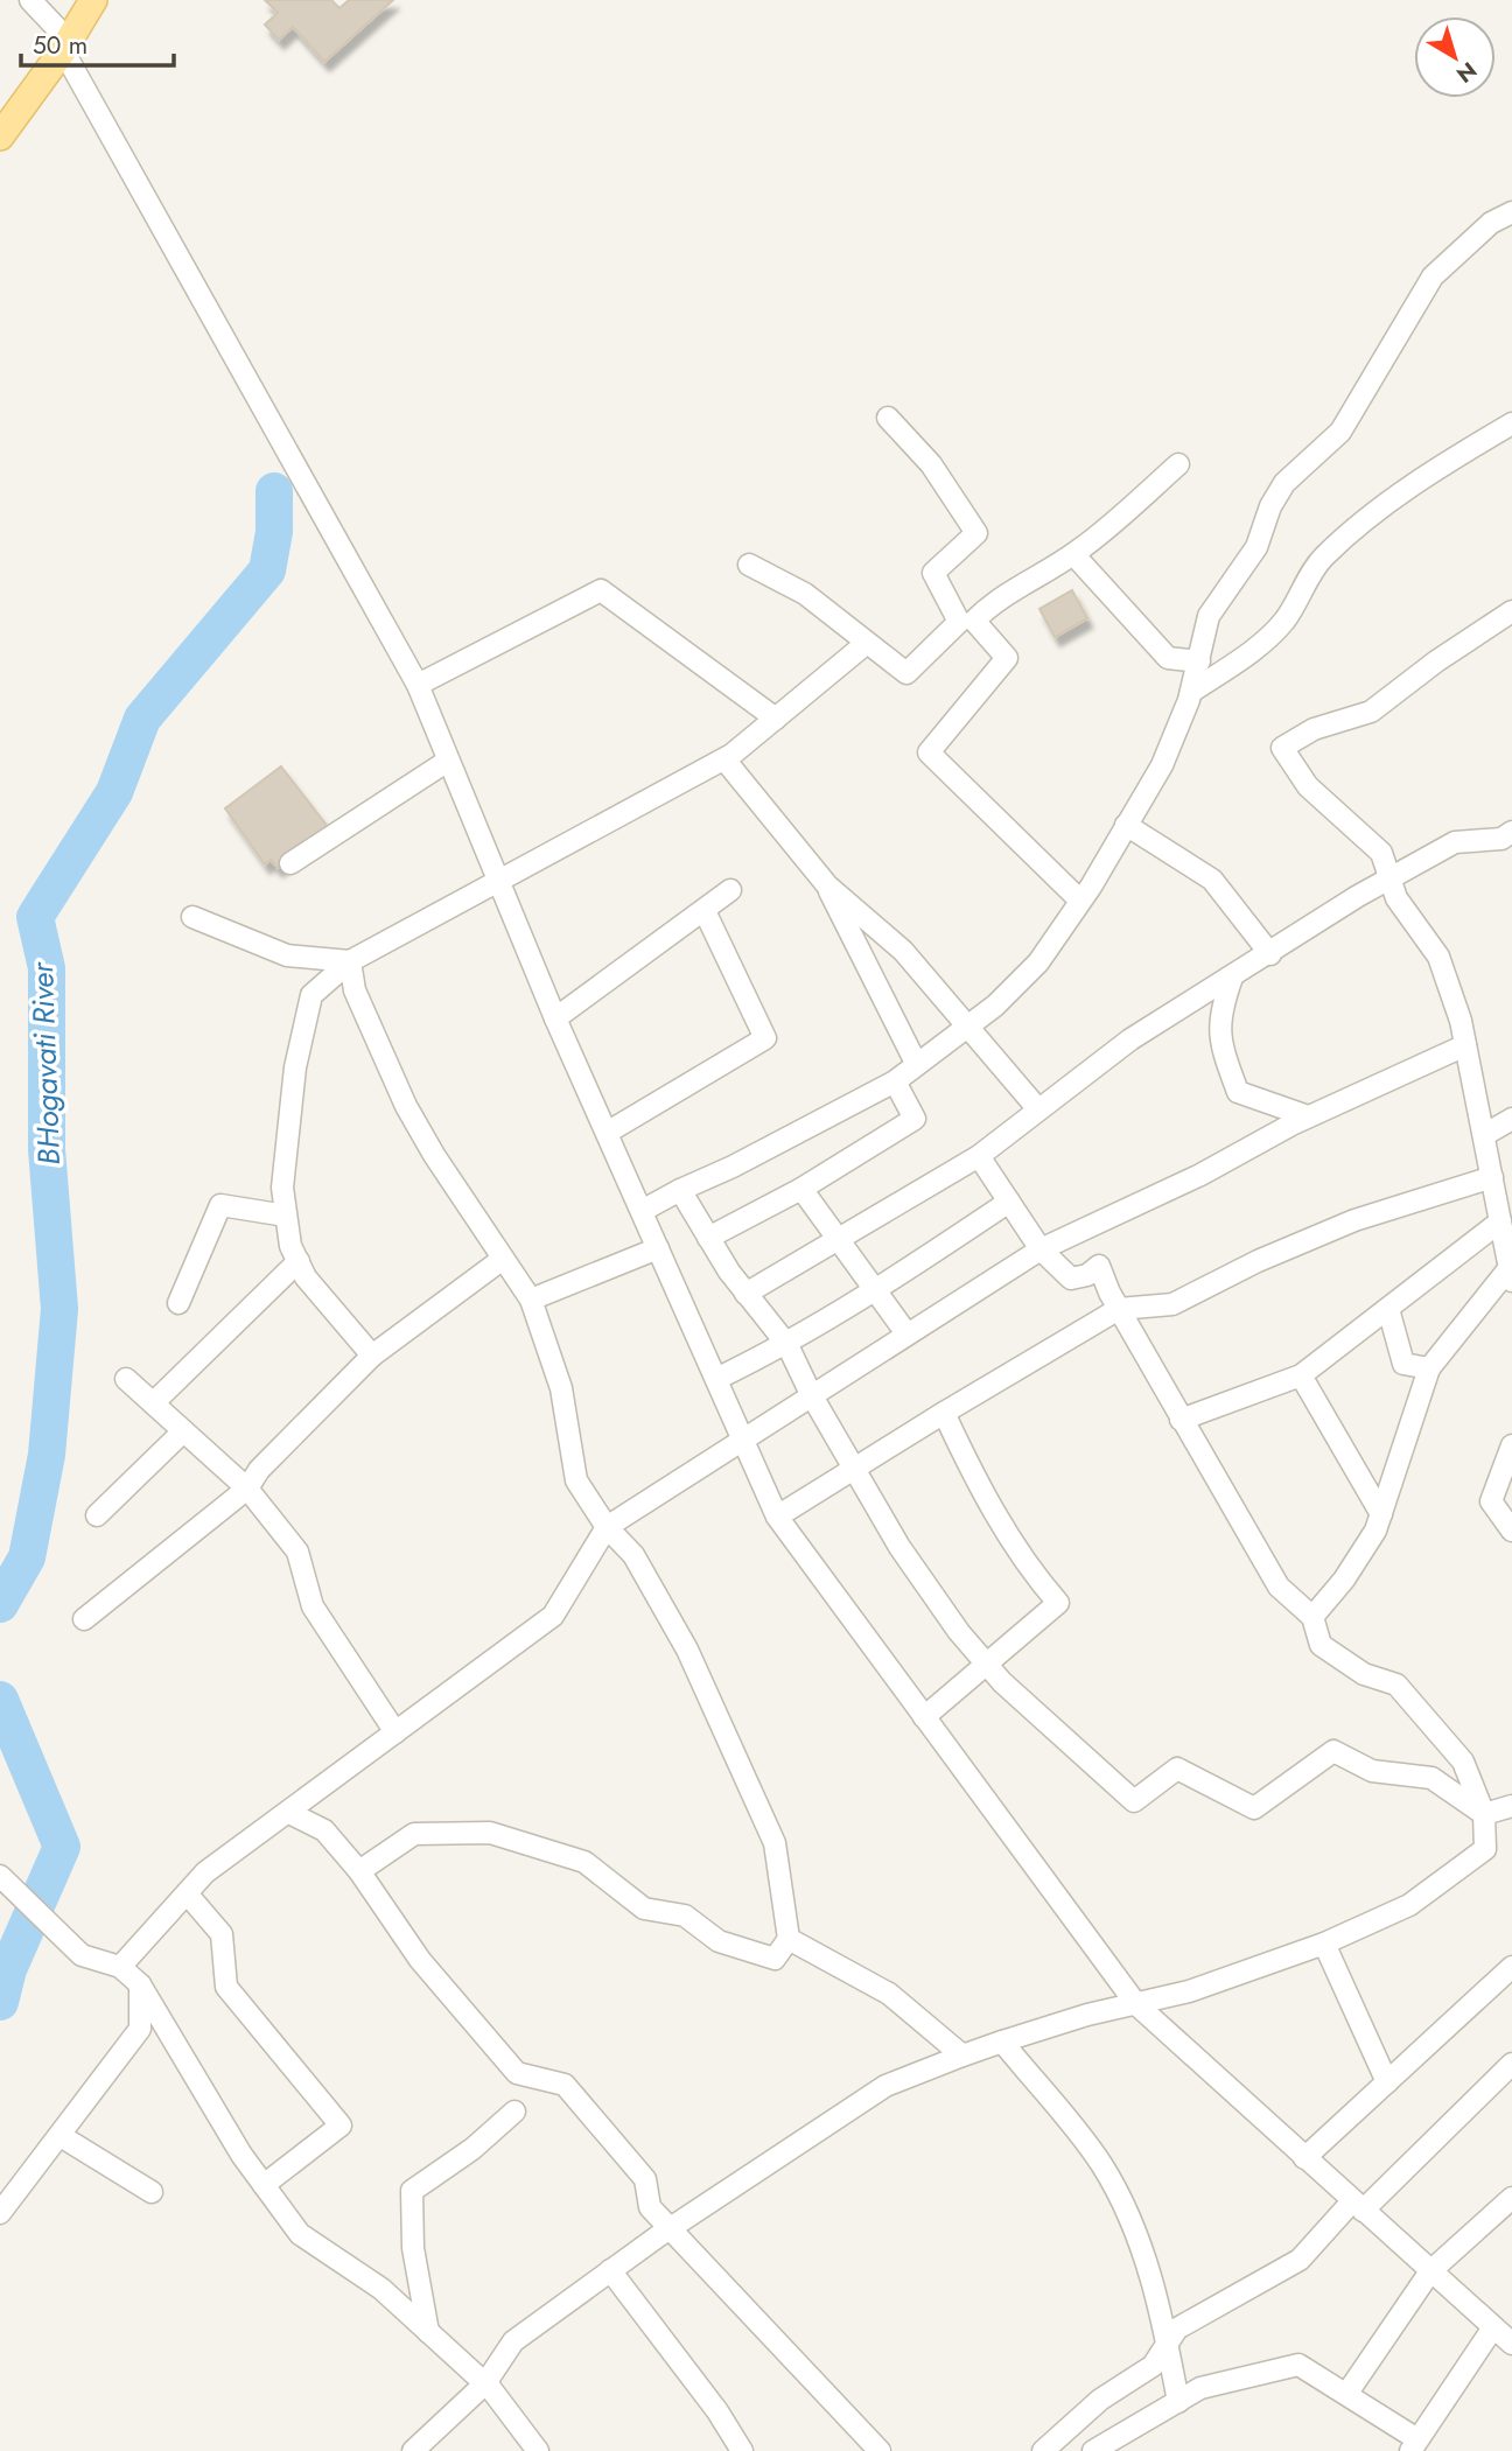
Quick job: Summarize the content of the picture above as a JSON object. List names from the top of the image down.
{
  "water": ["BHogavati River"],
  "scale_bar": "50 m",
  "north": "bottom right"
}
